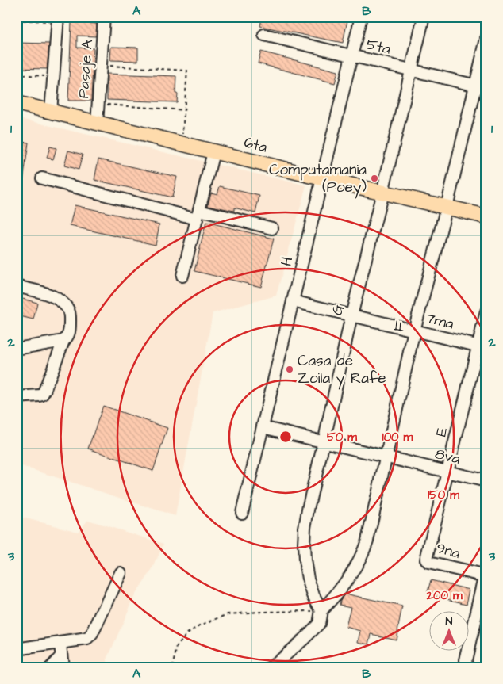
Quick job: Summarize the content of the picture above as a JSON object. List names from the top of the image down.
{
  "streets": {
    "main road": ["6ta"],
    "street": [
      "5ta",
      "Pasaje A",
      "H",
      "G",
      "7ma",
      "F",
      "E",
      "8va",
      "9na"
    ]
  },
  "crossings": [
    ["5ta", "H"],
    ["5ta", "G"],
    ["5ta", "F"],
    ["Pasaje A", "6ta"],
    ["6ta", "H"],
    ["6ta", "G"],
    ["6ta", "F"],
    ["H", "7ma"],
    ["H", "8va"],
    ["G", "7ma"],
    ["G", "F"],
    ["G", "8va"],
    ["7ma", "F"],
    ["7ma", "E"],
    ["F", "8va"],
    ["E", "8va"],
    ["E", "9na"]
  ],
  "places": ["Computamania (Poey)", "Casa de Zoila y Rafe"],
  "north": "top",
  "grid": {
    "columns": ["A", "B"],
    "rows": ["1", "2", "3"]
  },
  "rings": [
    "50 m",
    "100 m",
    "150 m",
    "200 m"
  ]
}
